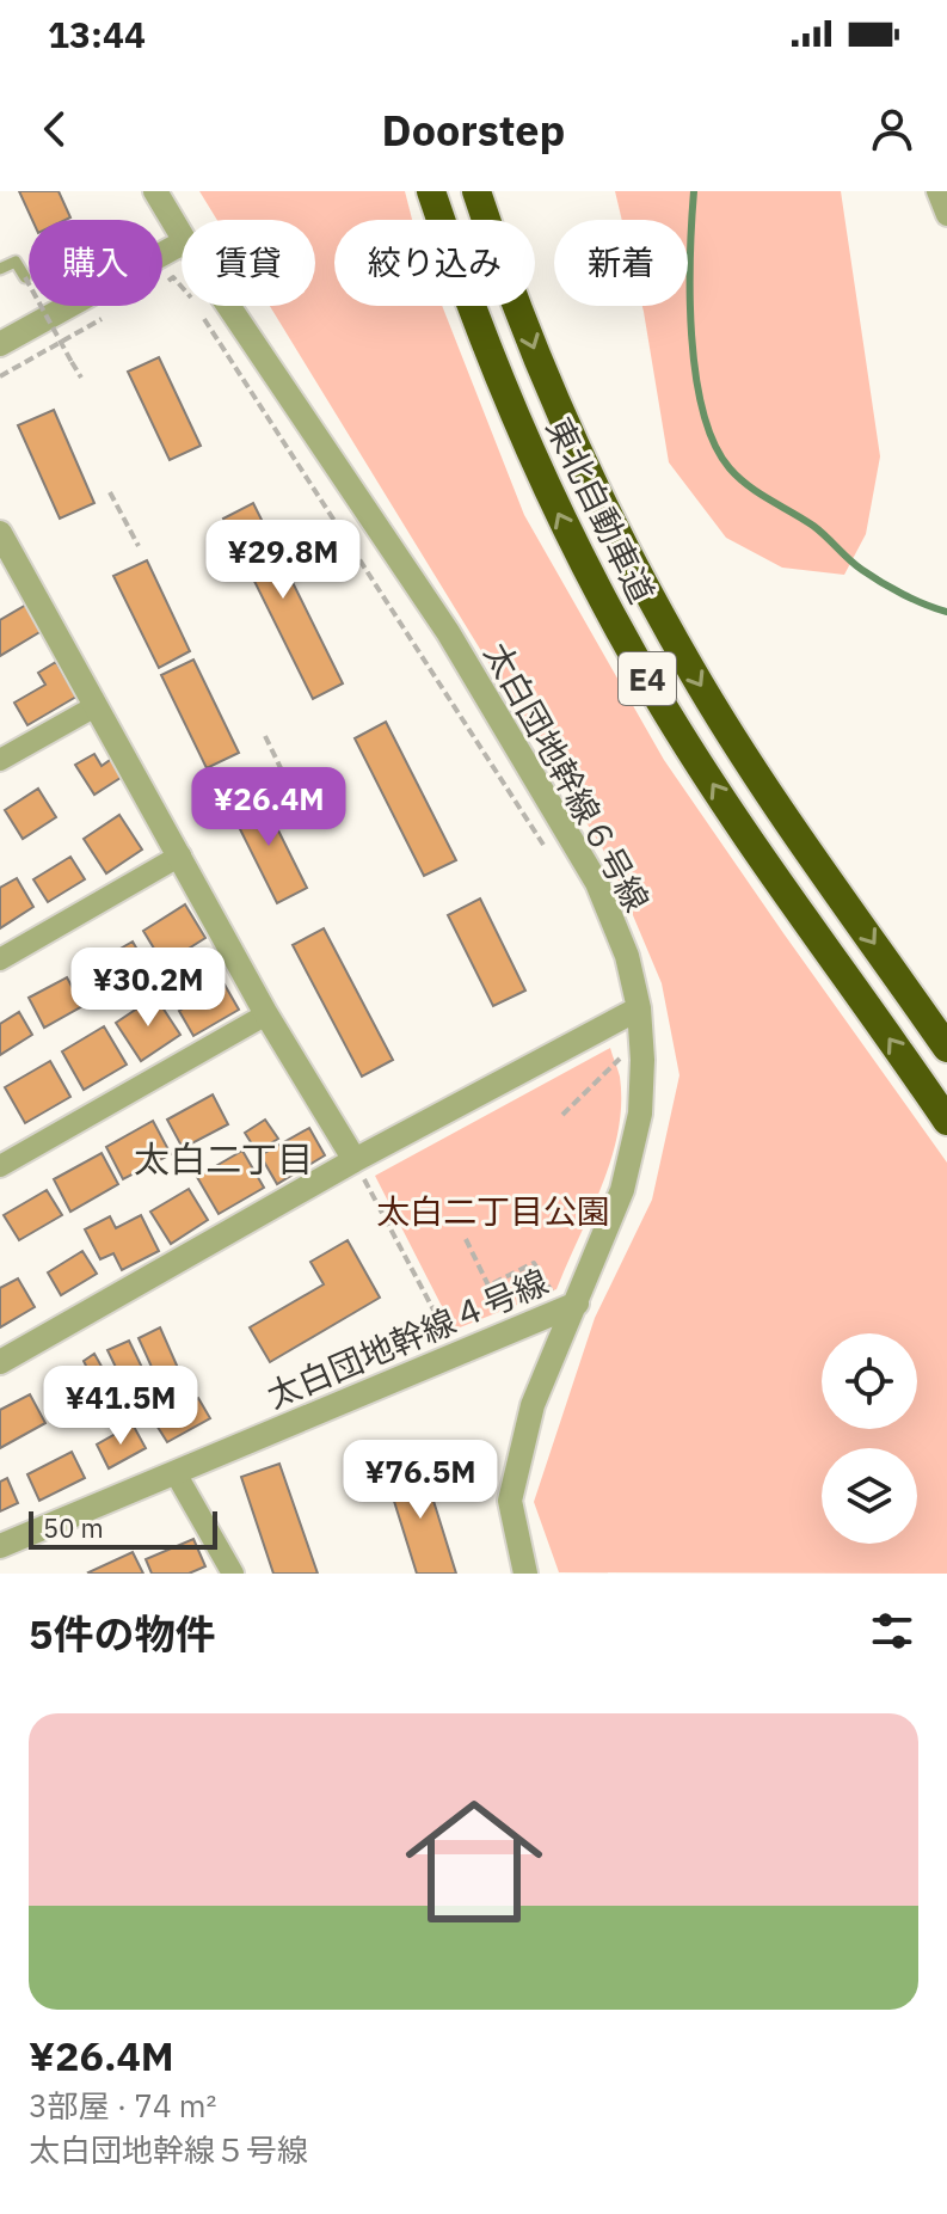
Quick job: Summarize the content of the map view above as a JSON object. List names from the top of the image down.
{
  "streets": {
    "highway": ["東北自動車道", "E4"],
    "street": ["太白団地幹線６号線", "太白団地幹線４号線"]
  },
  "crossings": [
    ["太白団地幹線６号線", "太白団地幹線４号線"]
  ],
  "districts": ["太白二丁目"],
  "parks": ["太白二丁目公園"],
  "scale_bar": "50 m",
  "page": {
    "status": "13:44",
    "header": "Doorstep",
    "chip": [
      "購入",
      "賃貸",
      "絞り込み",
      "新着"
    ],
    "price": [
      "¥29.8M",
      "¥26.4M",
      "¥30.2M",
      "¥41.5M",
      "¥76.5M"
    ],
    "scale": "50 m",
    "heading": "5件の物件",
    "list": [
      {
        "name": "¥26.4M",
        "note": "3部屋 · 74 m² · 太白団地幹線５号線"
      }
    ]
  }
}
